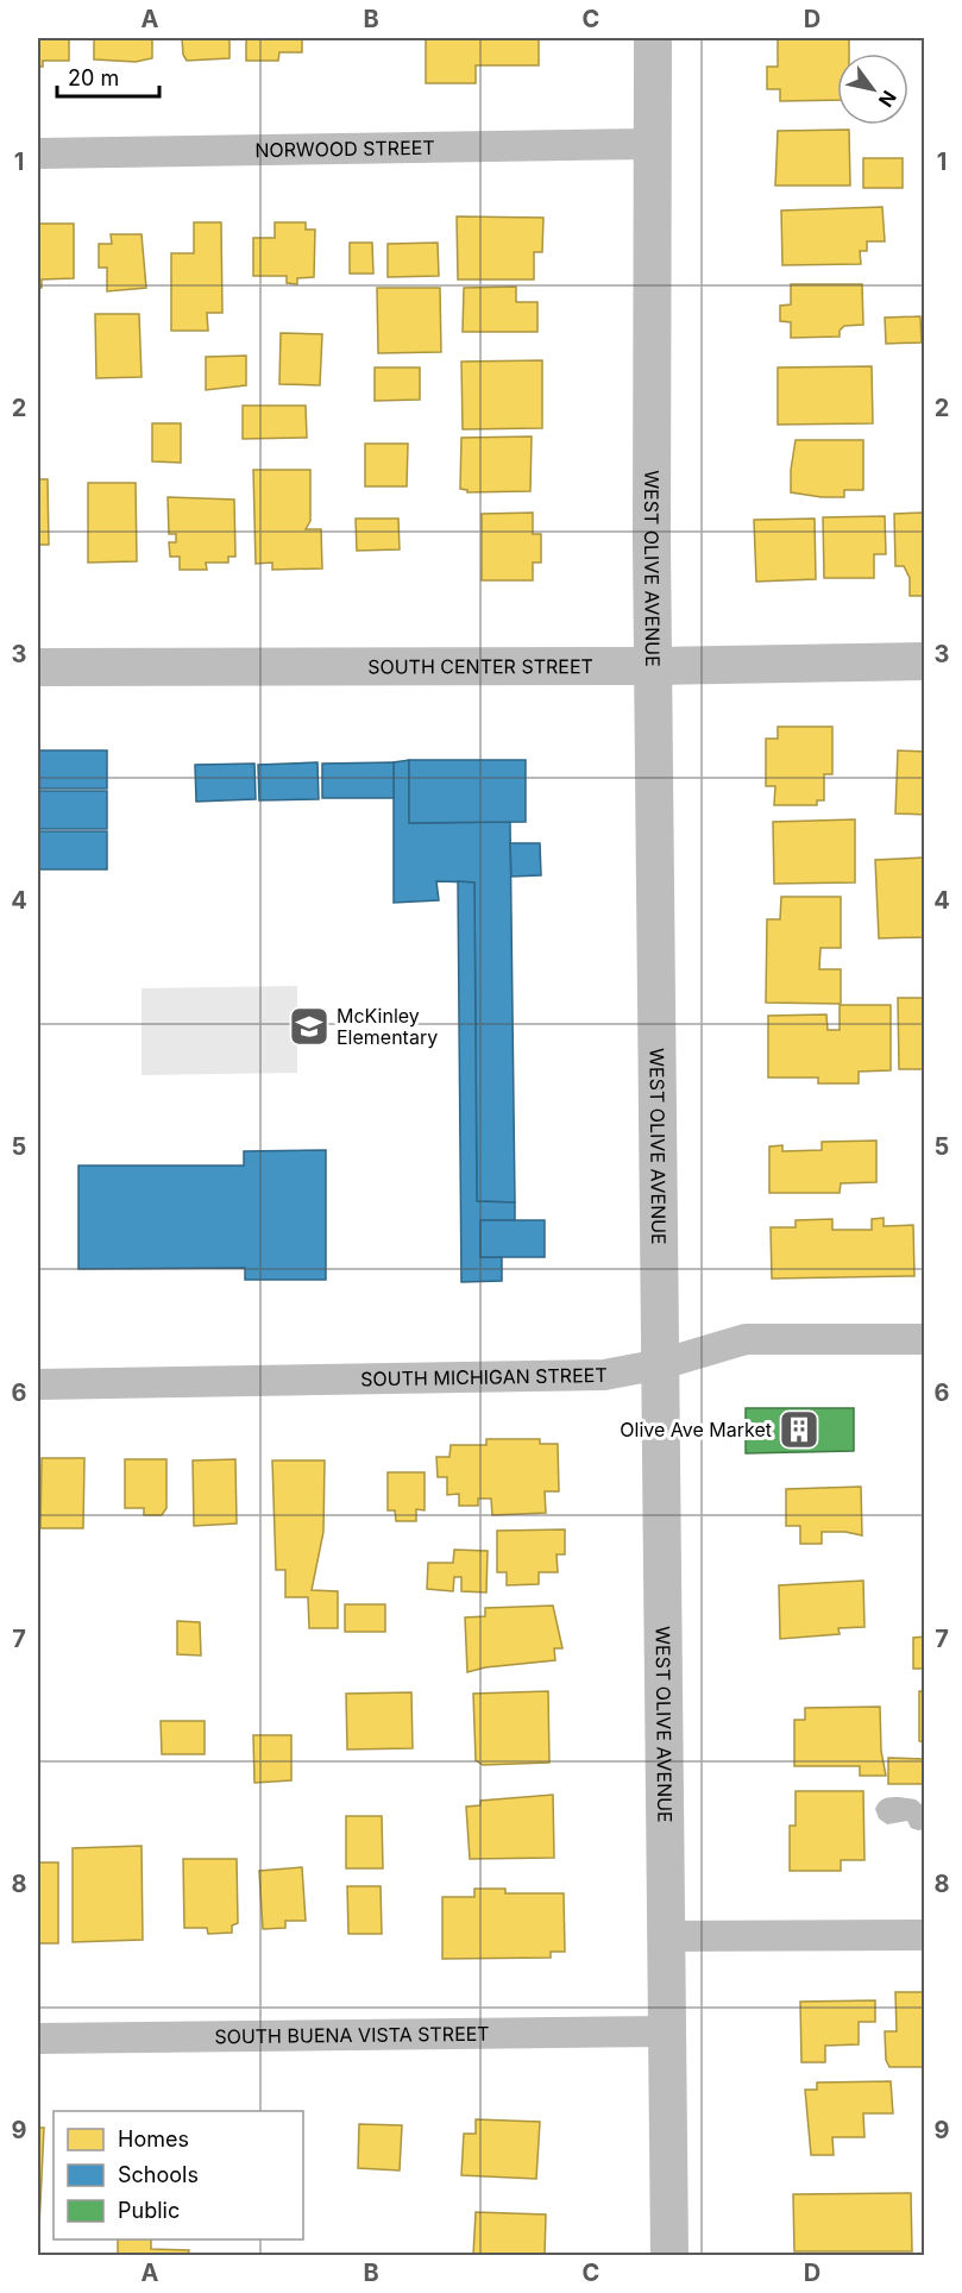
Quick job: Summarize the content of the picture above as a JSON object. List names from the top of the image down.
{
  "streets": {
    "street": [
      "NORWOOD STREET",
      "WEST OLIVE AVENUE",
      "SOUTH CENTER STREET",
      "SOUTH MICHIGAN STREET",
      "SOUTH BUENA VISTA STREET"
    ]
  },
  "crossings": [
    ["NORWOOD STREET", "WEST OLIVE AVENUE"],
    ["WEST OLIVE AVENUE", "SOUTH CENTER STREET"],
    ["WEST OLIVE AVENUE", "SOUTH MICHIGAN STREET"],
    ["WEST OLIVE AVENUE", "SOUTH BUENA VISTA STREET"]
  ],
  "places": {
    "school or university": ["McKinley Elementary"],
    "building": ["Olive Ave Market"]
  },
  "legend": ["Homes", "Schools", "Public"],
  "scale_bar": "20 m",
  "north": "bottom right",
  "grid": {
    "columns": [
      "A",
      "B",
      "C",
      "D"
    ],
    "rows": [
      "1",
      "2",
      "3",
      "4",
      "5",
      "6",
      "7",
      "8",
      "9"
    ]
  }
}
